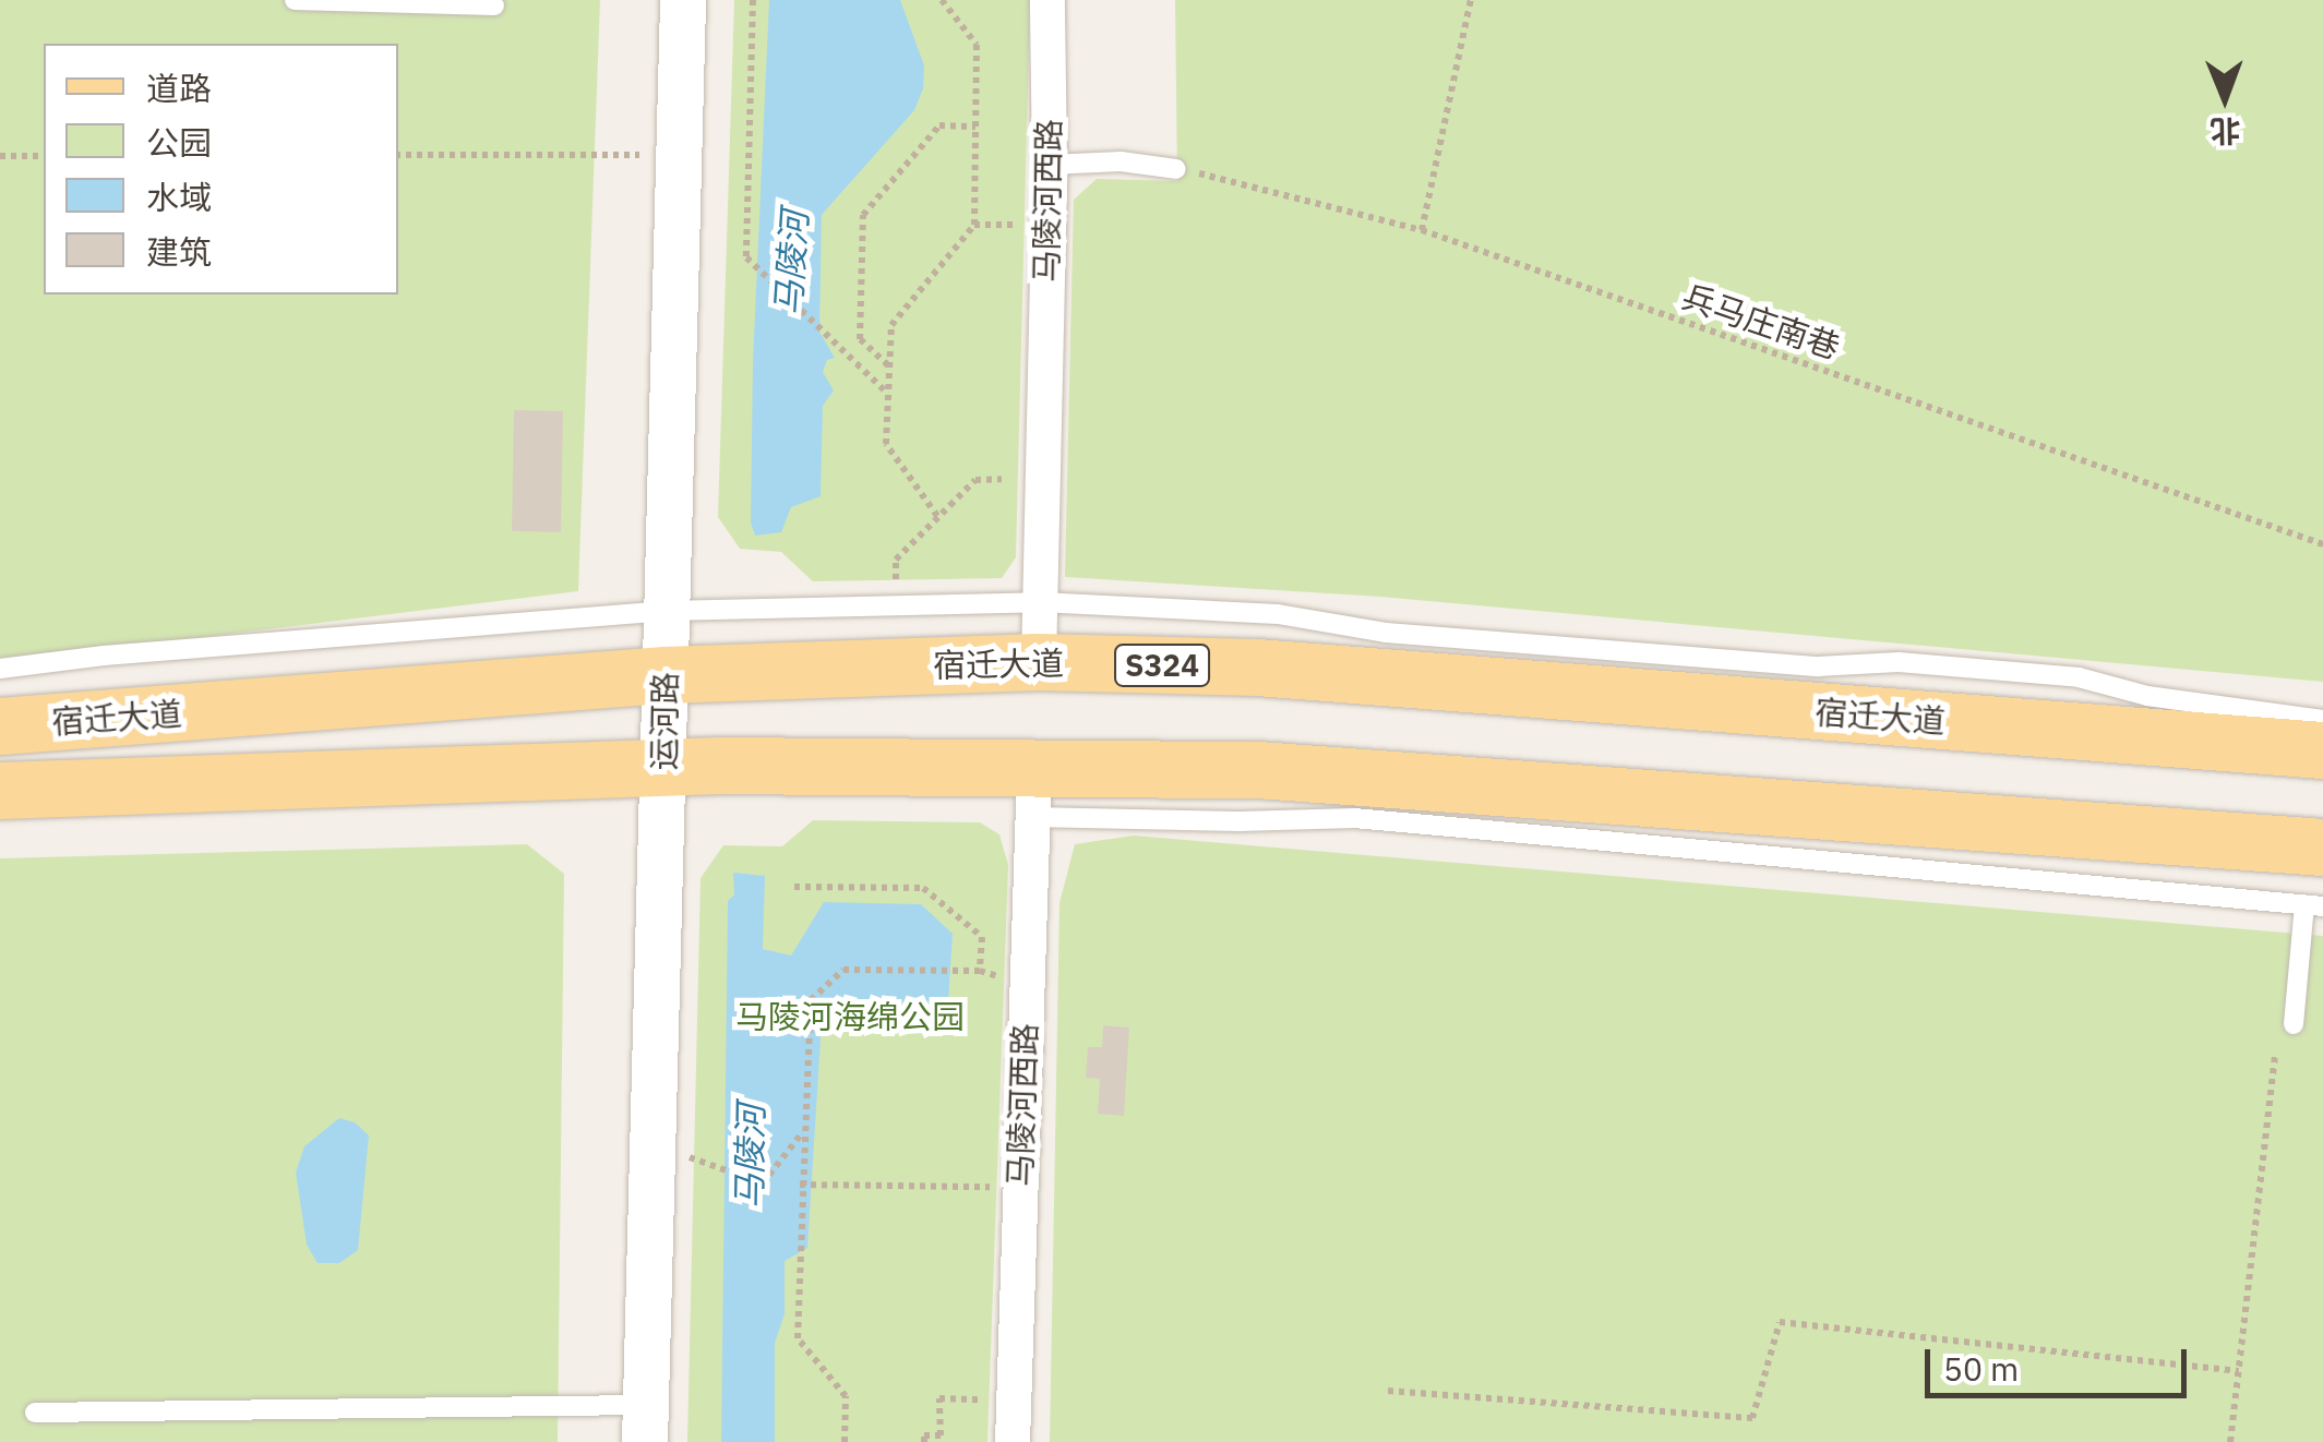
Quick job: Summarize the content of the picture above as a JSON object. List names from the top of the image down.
{
  "streets": {
    "main road": ["宿迁大道", "S324"],
    "street": ["马陵河西路", "运河路"],
    "path": ["兵马庄南巷"]
  },
  "crossings": [
    ["马陵河西路", "宿迁大道"],
    ["宿迁大道", "运河路"]
  ],
  "water": ["马陵河"],
  "parks": ["马陵河海绵公园"],
  "legend": [
    "道路",
    "公园",
    "水域",
    "建筑"
  ],
  "scale_bar": "50 m",
  "north": "bottom"
}
